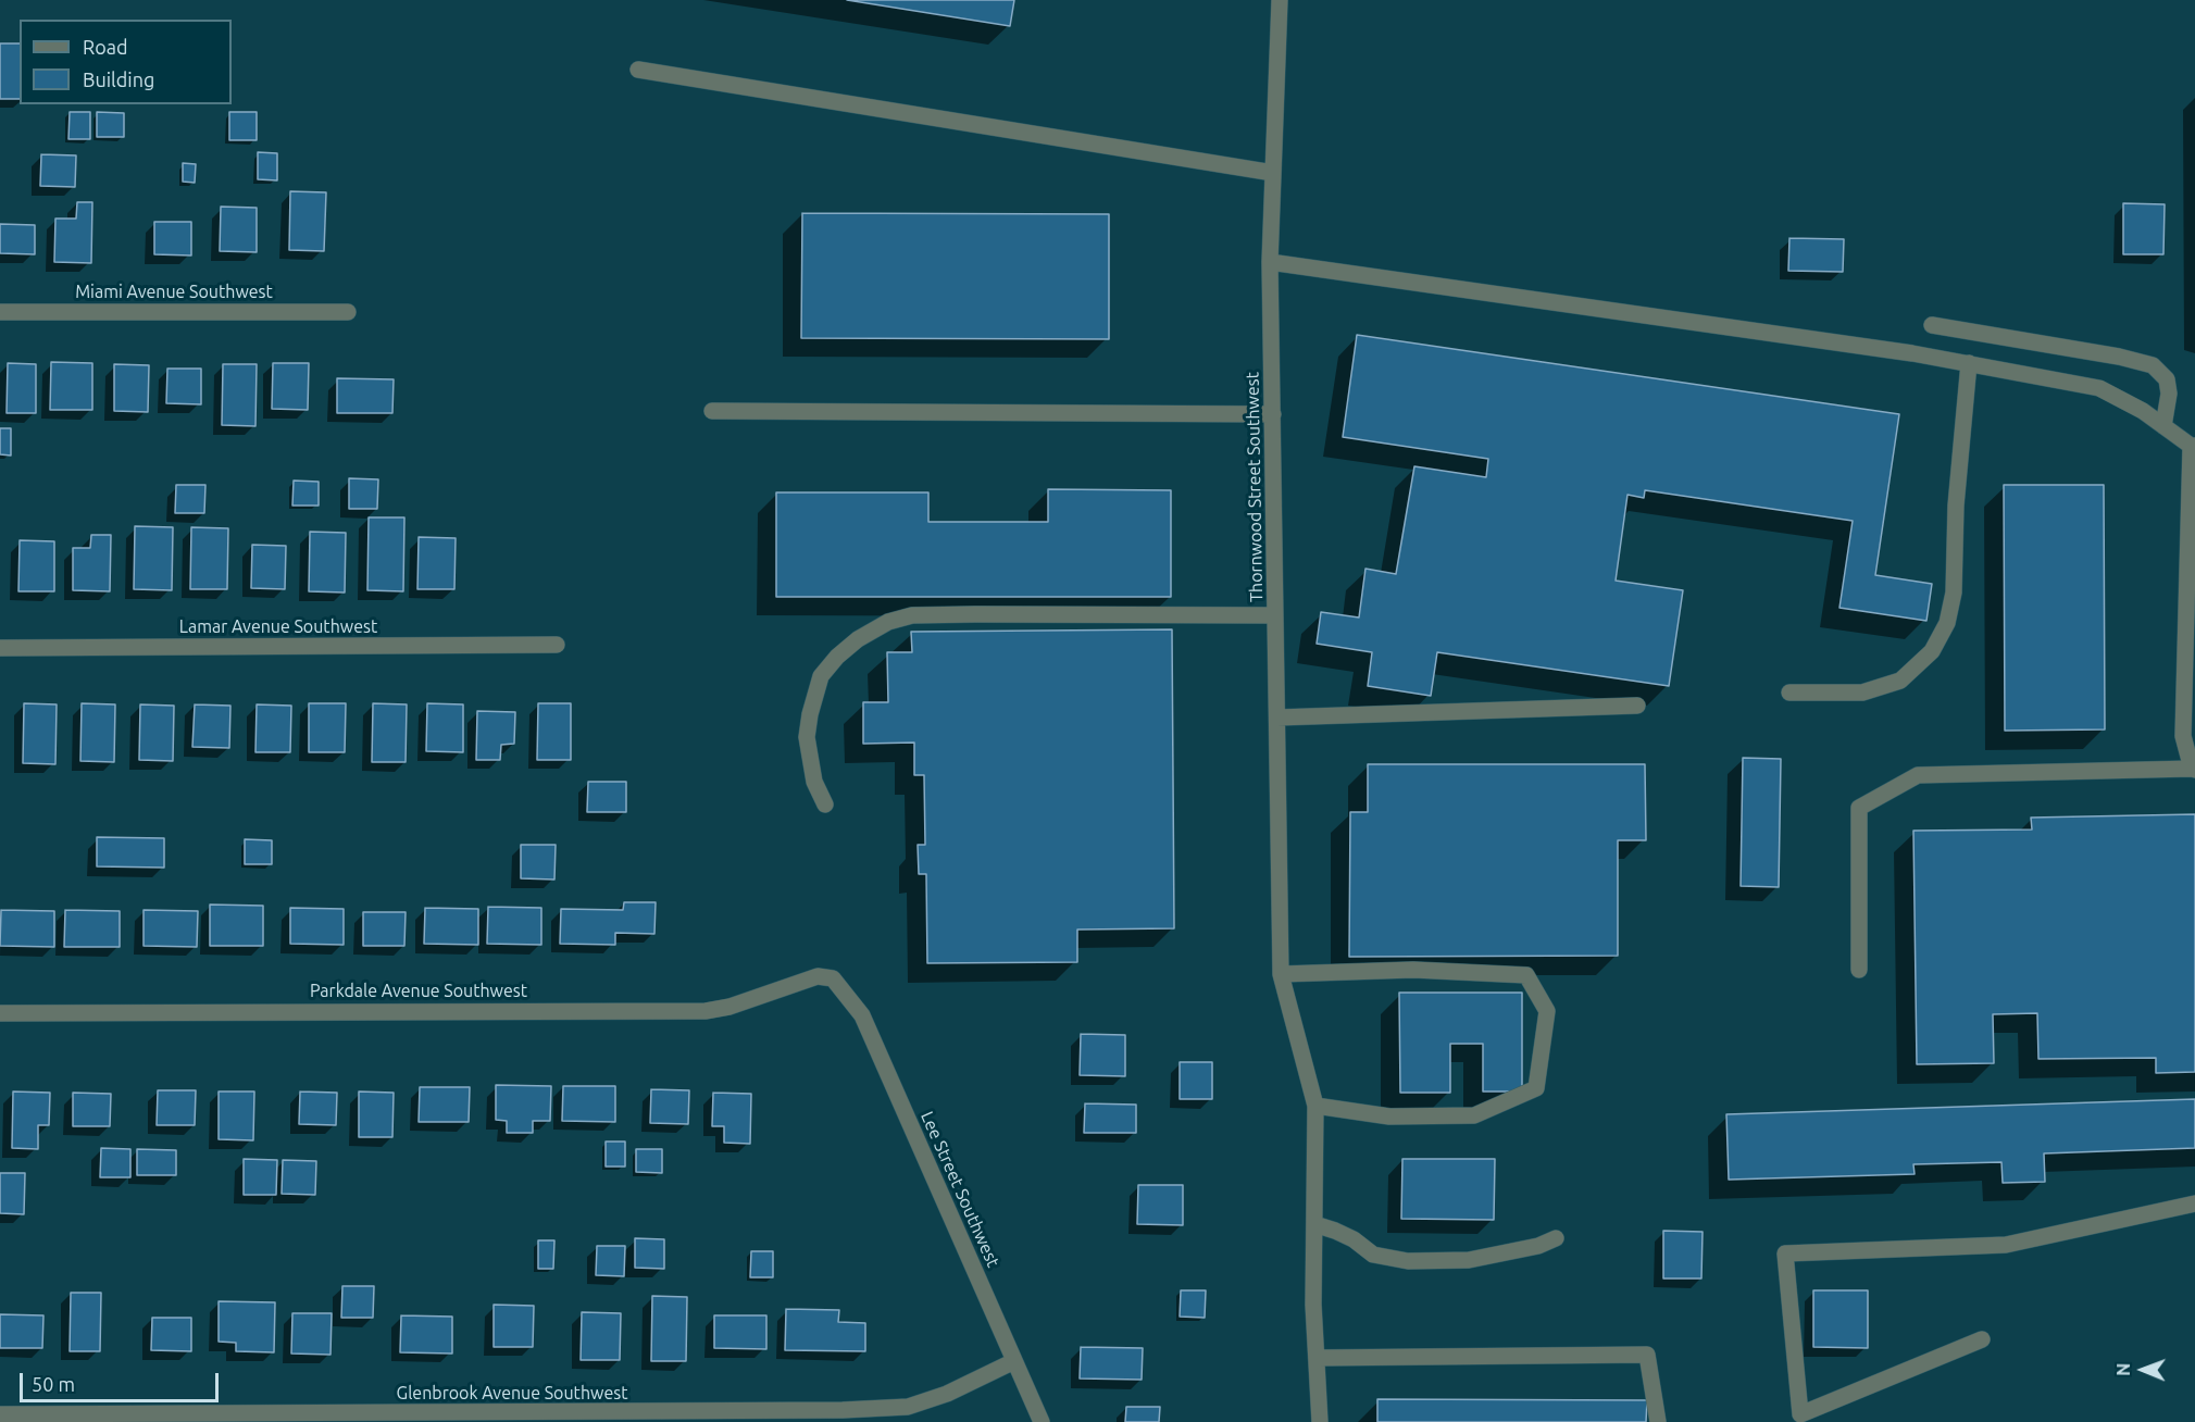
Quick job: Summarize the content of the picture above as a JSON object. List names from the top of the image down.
{
  "streets": {
    "street": [
      "Miami Avenue Southwest",
      "Thornwood Street Southwest",
      "Lamar Avenue Southwest",
      "Parkdale Avenue Southwest",
      "Lee Street Southwest",
      "Glenbrook Avenue Southwest"
    ]
  },
  "crossings": [
    ["Parkdale Avenue Southwest", "Lee Street Southwest"],
    ["Lee Street Southwest", "Glenbrook Avenue Southwest"]
  ],
  "legend": ["Road", "Building"],
  "scale_bar": "50 m",
  "north": "left"
}
